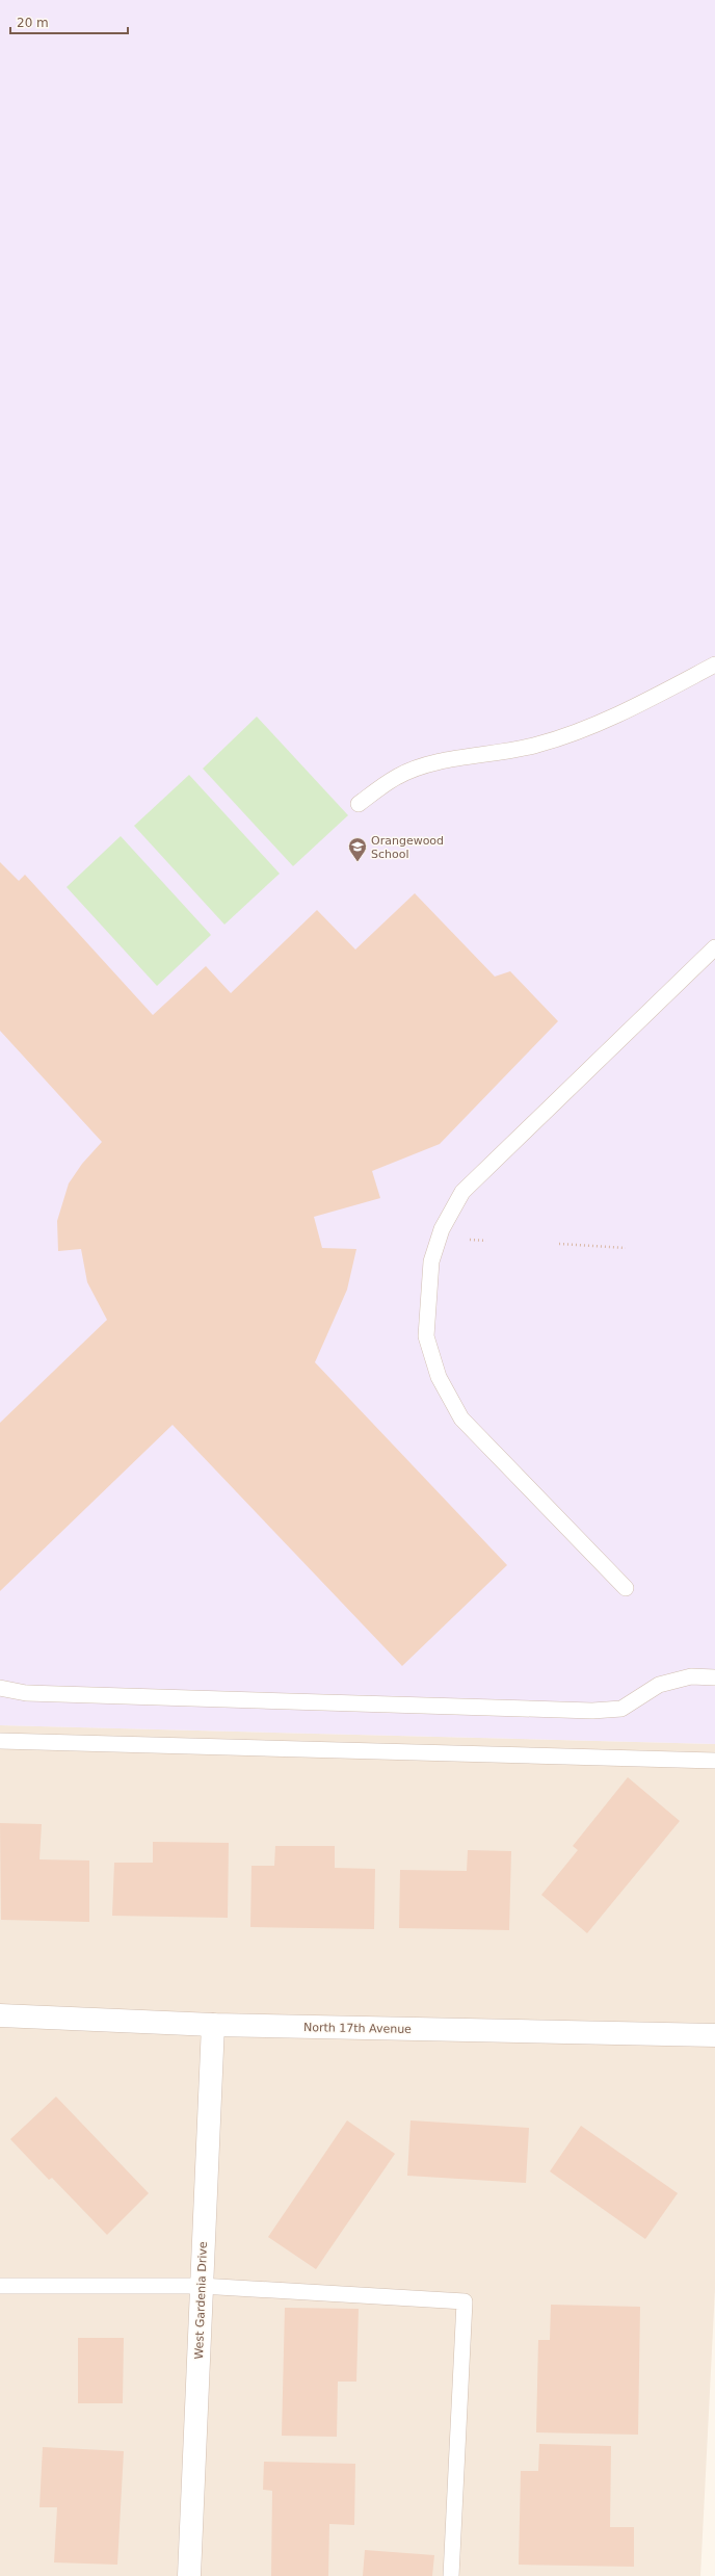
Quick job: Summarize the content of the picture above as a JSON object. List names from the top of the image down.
{
  "streets": {
    "street": ["North 17th Avenue", "West Gardenia Drive"]
  },
  "crossings": [
    ["North 17th Avenue", "West Gardenia Drive"]
  ],
  "places": {
    "school or university": ["Orangewood School"]
  },
  "scale_bar": "20 m"
}
